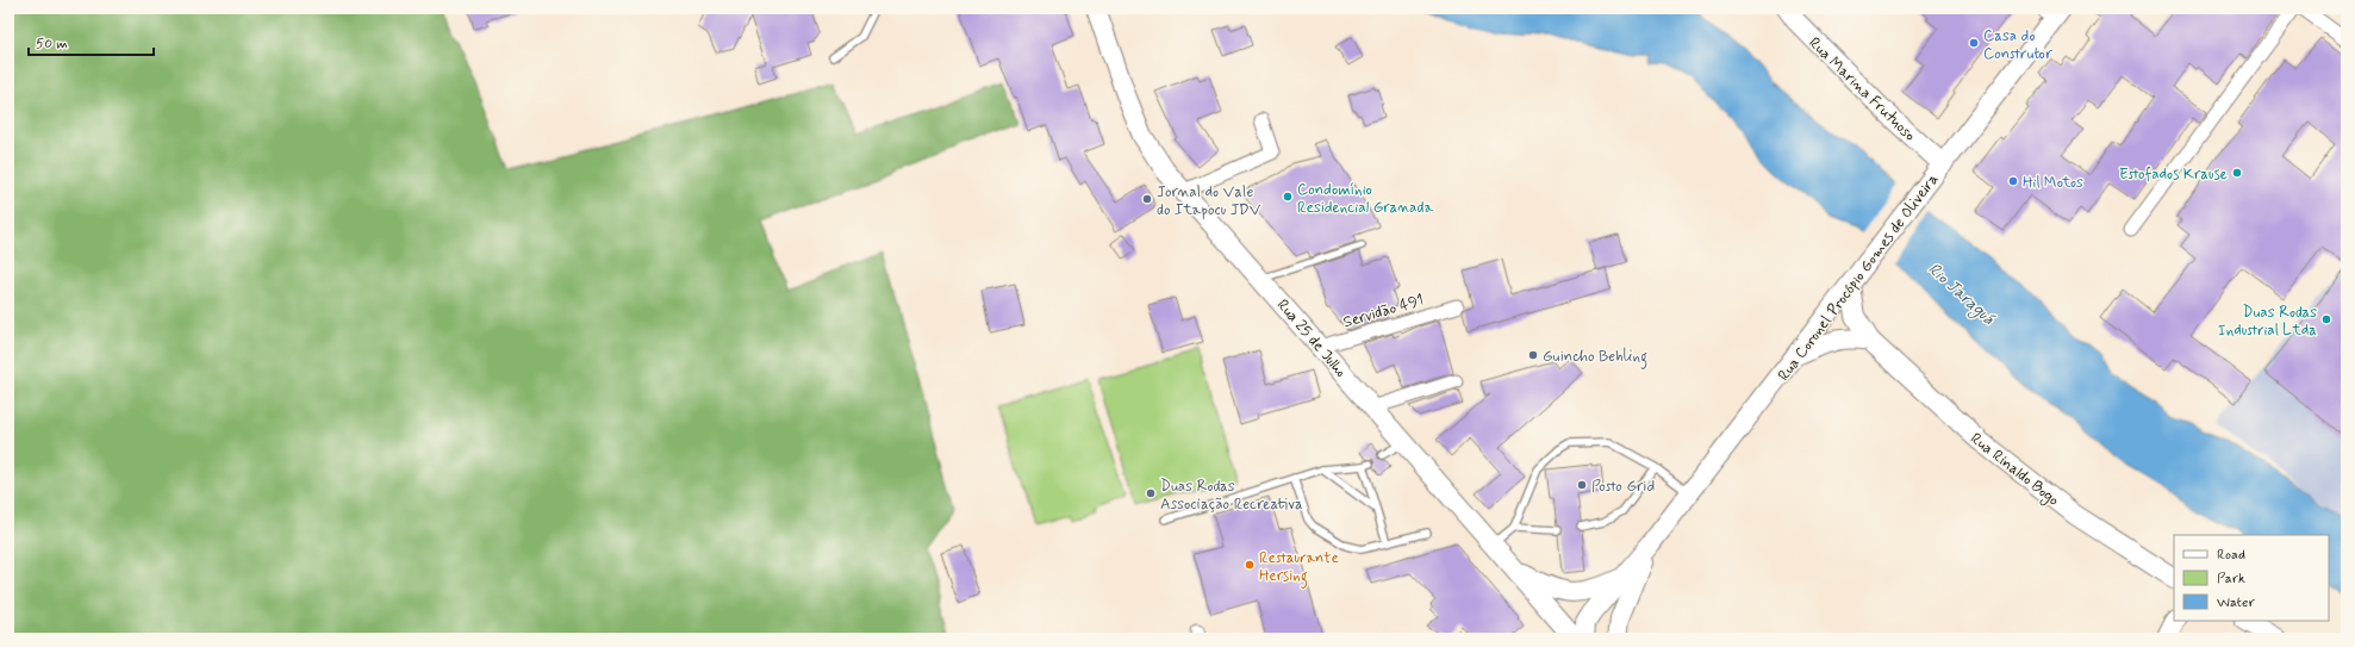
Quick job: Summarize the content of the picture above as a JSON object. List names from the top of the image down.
{
  "streets": {
    "main road": [
      "Rua Marina Frutuoso",
      "Rua Coronel Procópio Gomes de Oliveira",
      "Rua 25 de Julho",
      "Rua Rinaldo Bogo"
    ],
    "street": ["Servidão 491"]
  },
  "crossings": [
    ["Rua Marina Frutuoso", "Rua Coronel Procópio Gomes de Oliveira"],
    ["Rua Coronel Procópio Gomes de Oliveira", "Rua Rinaldo Bogo"],
    ["Servidão 491", "Rua 25 de Julho"]
  ],
  "water": ["Rio Jaraguá"],
  "places": [
    "Casa do Construtor",
    "Estofados Krause",
    "Hil Motos",
    "Condomínio Residencial Granada",
    "Jornal do Vale do Itapocu JDV",
    "Duas Rodas Industrial Ltda",
    "Guincho Behling",
    "Posto Grid",
    "Duas Rodas Associação Recreativa",
    "Restaurante Hersing"
  ],
  "legend": ["Road", "Park", "Water"],
  "scale_bar": "50 m"
}
